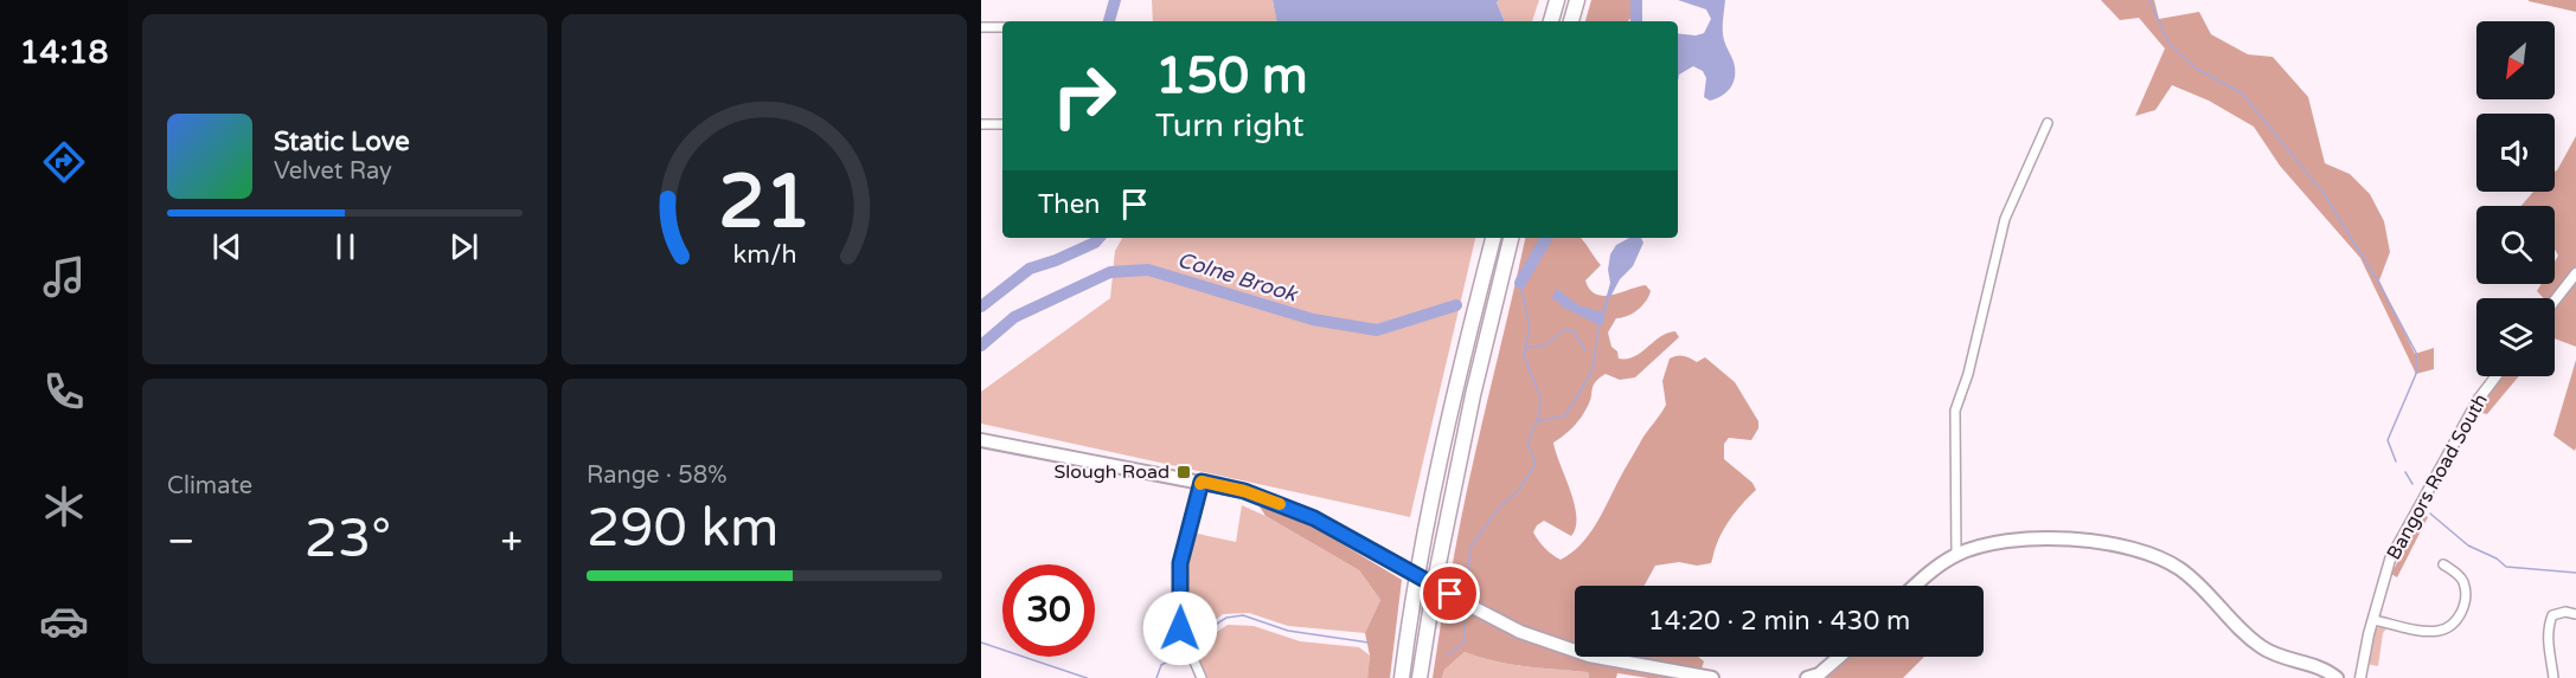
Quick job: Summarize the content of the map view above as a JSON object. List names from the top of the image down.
{
  "streets": {
    "street": ["Bangors Road South"]
  },
  "water": ["Colne Brook"],
  "places": {
    "transit": ["Slough Road"]
  },
  "north": "bottom left",
  "page": {
    "tabs": "14:18",
    "turn": ["150 m", "Turn right"],
    "song": ["Static Love", "Velvet Ray"],
    "then": "Then",
    "tile": [
      "Climate",
      ["Range · 58%", "290 km"]
    ],
    "heat": ["−", "23°", "+"],
    "limit": "30",
    "trip": "14:20 · 2 min · 430 m",
    "gauge": ["21", "km/h"]
  }
}
